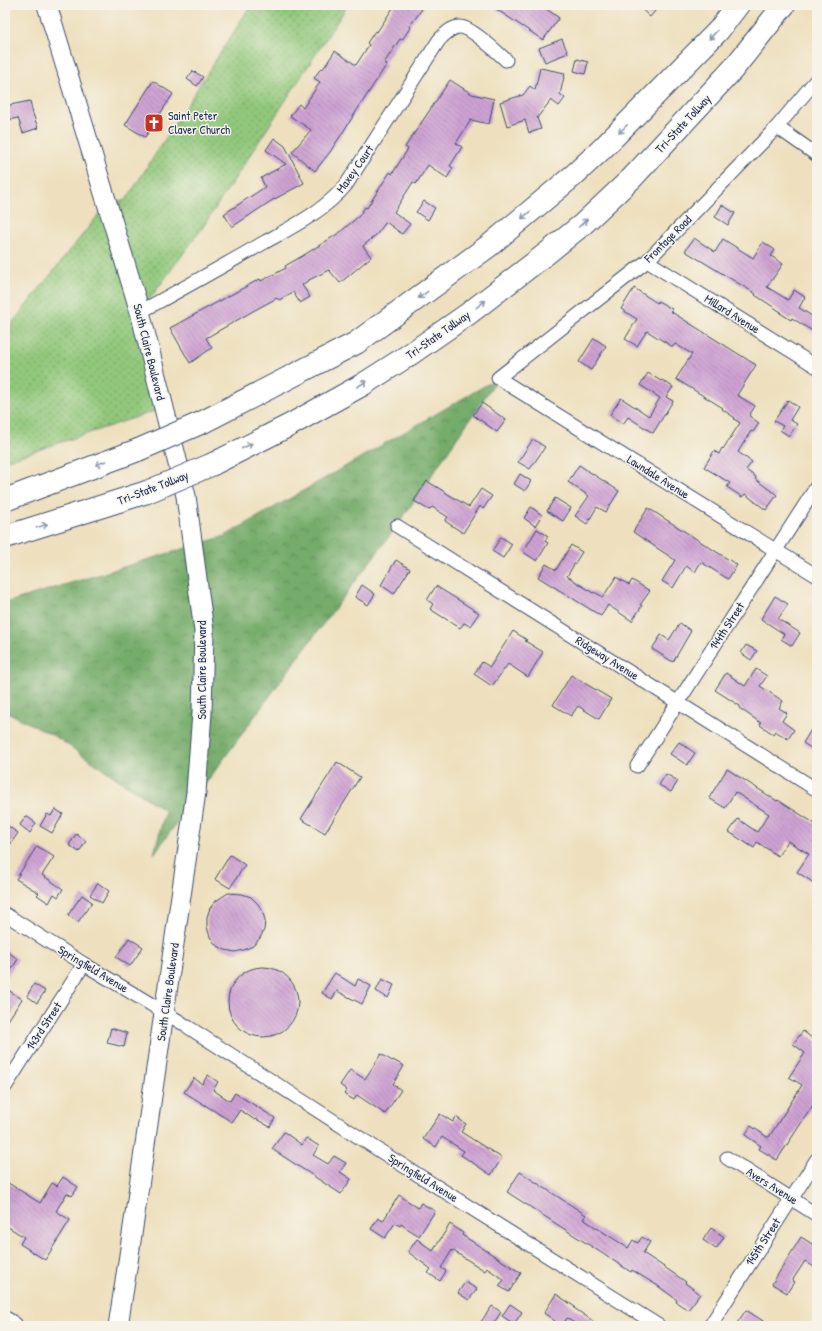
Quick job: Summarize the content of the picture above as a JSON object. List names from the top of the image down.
{
  "streets": {
    "highway": ["Tri-State Tollway"],
    "street": [
      "Maxey Court",
      "Frontage Road",
      "Millard Avenue",
      "South Claire Boulevard",
      "Lawndale Avenue",
      "144th Street",
      "Ridgeway Avenue",
      "Springfield Avenue",
      "143rd Street",
      "Avers Avenue",
      "145th Street"
    ]
  },
  "crossings": [
    ["Maxey Court", "South Claire Boulevard"],
    ["Frontage Road", "Millard Avenue"],
    ["Frontage Road", "Lawndale Avenue"],
    ["South Claire Boulevard", "Springfield Avenue"],
    ["Lawndale Avenue", "144th Street"],
    ["144th Street", "Ridgeway Avenue"],
    ["Springfield Avenue", "143rd Street"],
    ["Avers Avenue", "145th Street"]
  ],
  "places": {
    "church": ["Saint Peter Claver Church"]
  }
}
